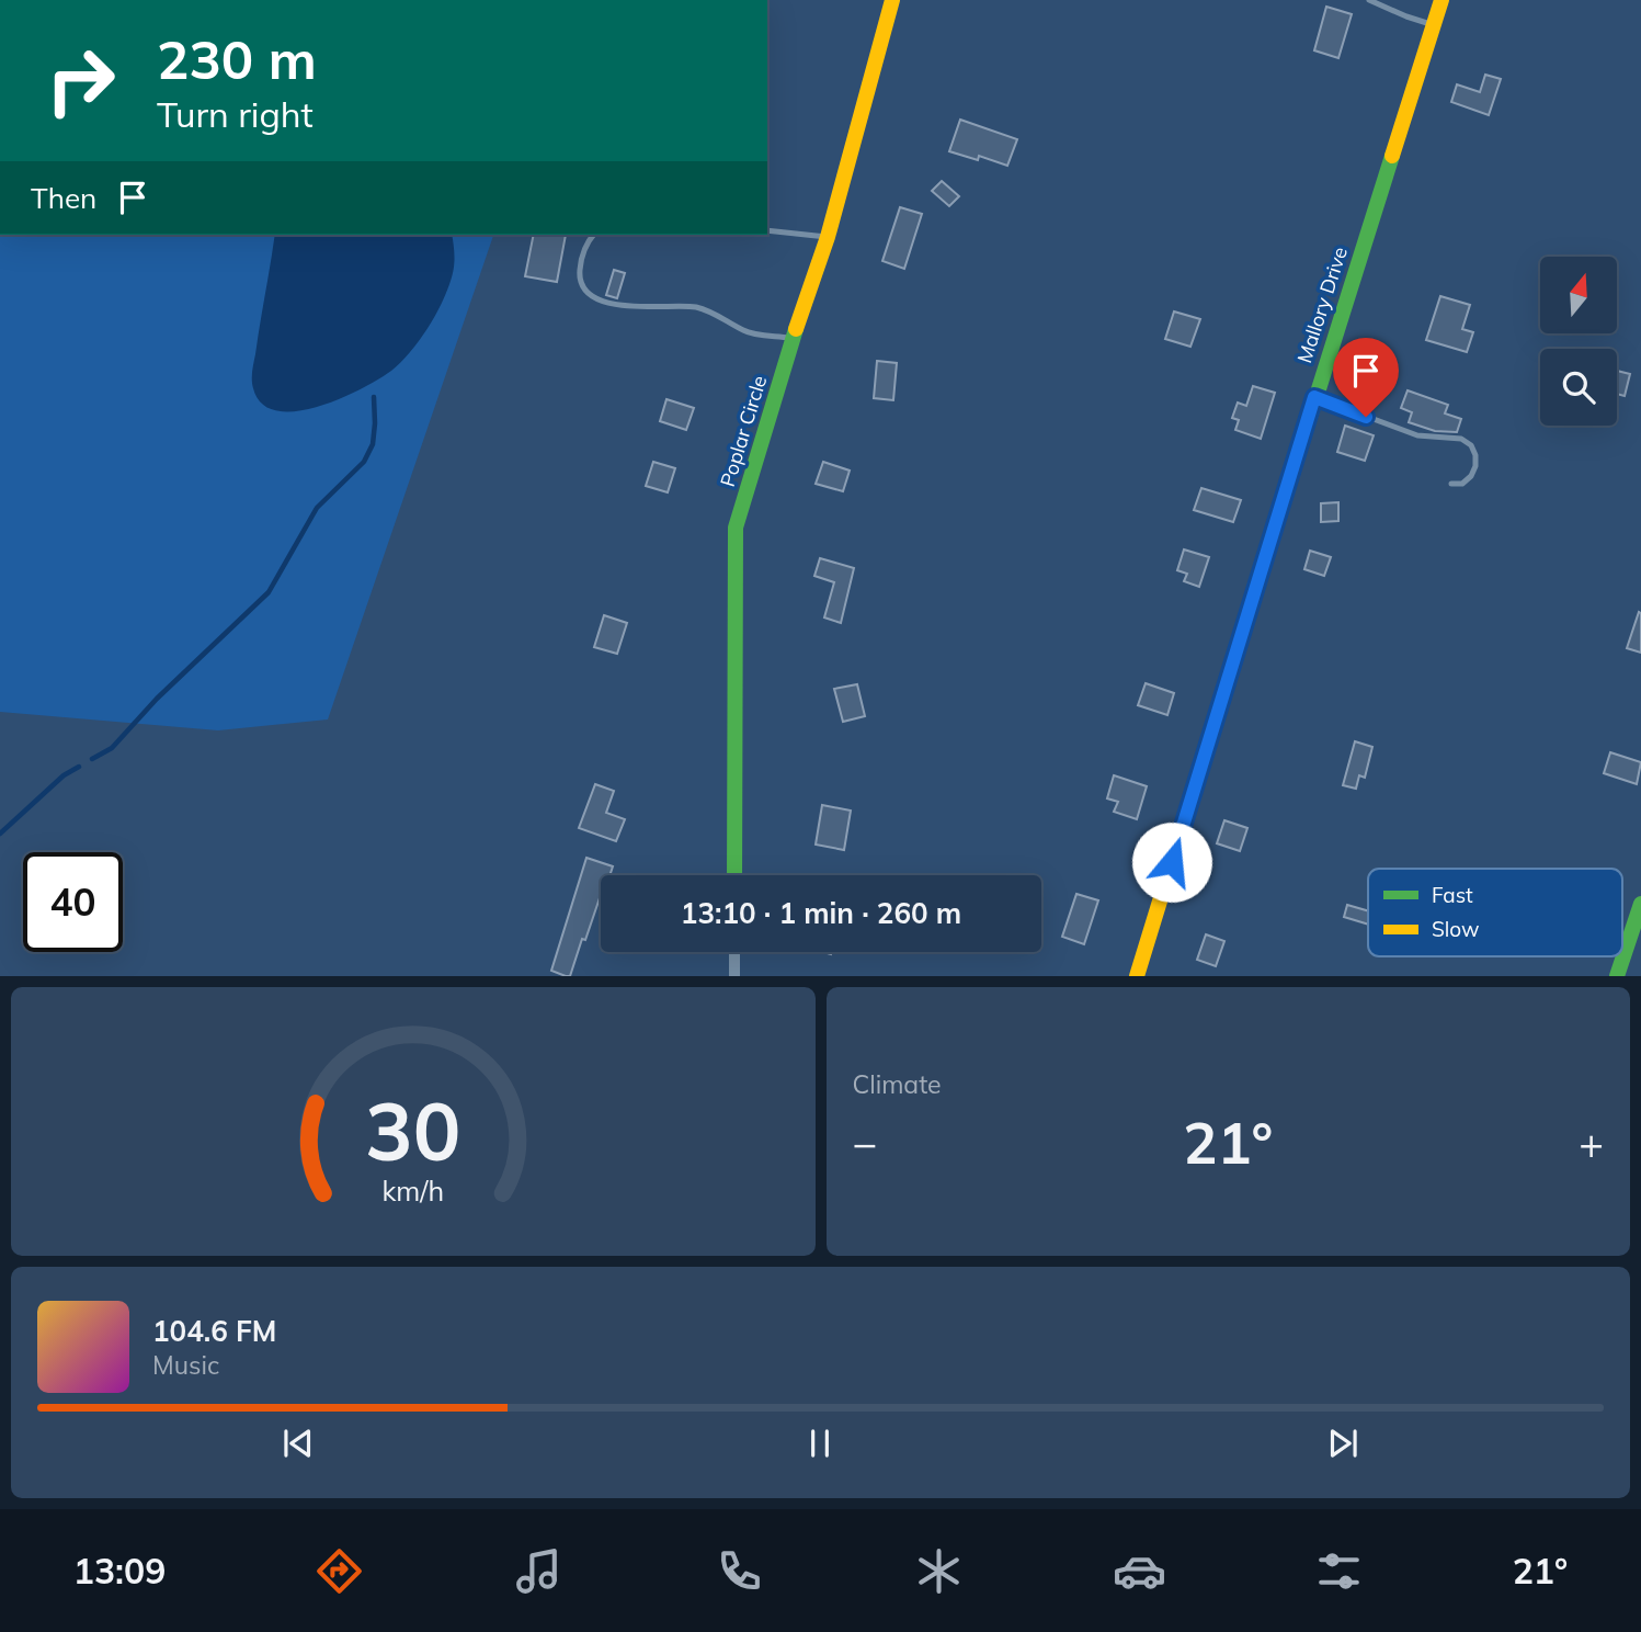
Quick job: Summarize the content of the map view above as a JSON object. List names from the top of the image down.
{
  "streets": {
    "street": ["Mallory Drive", "Poplar Circle"]
  },
  "legend": ["Fast", "Slow"],
  "north": "top",
  "page": {
    "turn": ["230 m", "Turn right"],
    "then": "Then",
    "limit": "40",
    "trip": "13:10 · 1 min · 260 m",
    "tile": "Climate",
    "heat": ["−", "21°", "+"],
    "song": ["104.6 FM", "Music"],
    "tabs": ["13:09", "21°"],
    "gauge": ["30", "km/h"]
  }
}
